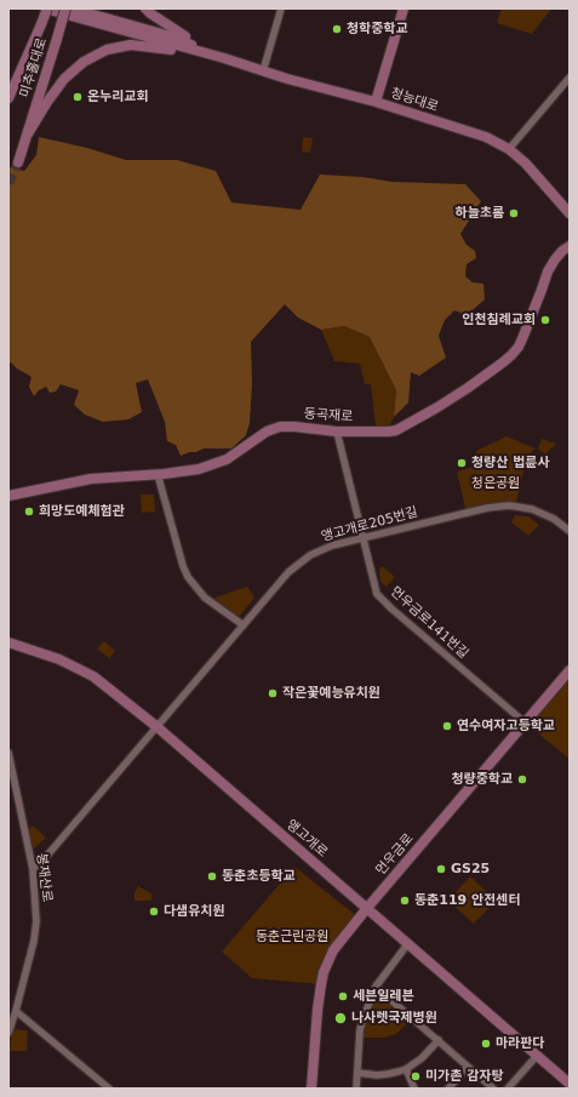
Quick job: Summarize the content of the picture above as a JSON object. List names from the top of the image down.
{
  "streets": {
    "main road": [
      "미추홀대로",
      "청능대로",
      "동곡재로",
      "앵고개로",
      "먼우금로"
    ],
    "street": ["앵고개로205번길", "먼우금로141번길", "봉재산로"]
  },
  "crossings": [
    ["동곡재로", "먼우금로141번길"],
    ["앵고개로205번길", "먼우금로141번길"],
    ["앵고개로205번길", "앵고개로"],
    ["앵고개로205번길", "봉재산로"],
    ["먼우금로141번길", "먼우금로"],
    ["앵고개로", "먼우금로"]
  ],
  "parks": ["청은공원", "동춘근린공원"],
  "places": [
    "청학중학교",
    "온누리교회",
    "하늘초롬",
    "인천침례교회",
    "청량산 법륜사",
    "희망도예체험관",
    "작은꽃예능유치원",
    "연수여자고등학교",
    "청량중학교",
    "GS25",
    "동춘초등학교",
    "동춘119 안전센터",
    "다샘유치원",
    "세븐일레븐",
    "나사렛국제병원",
    "마라판다",
    "미가촌 감자탕"
  ]
}
